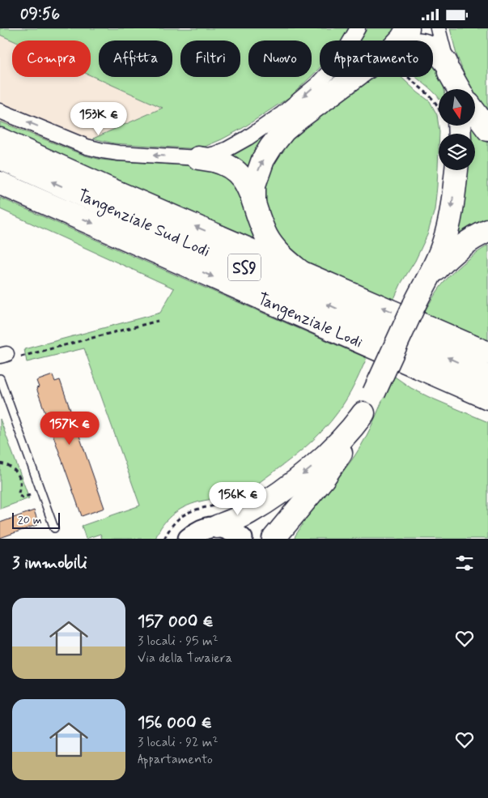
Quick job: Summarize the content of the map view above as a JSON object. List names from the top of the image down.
{
  "streets": {
    "main road": ["Tangenziale Sud Lodi", "SS9", "Tangenziale Lodi"]
  },
  "scale_bar": "20 m",
  "north": "bottom",
  "page": {
    "status": "09:56",
    "chip": [
      "Compra",
      "Affitta",
      "Filtri",
      "Nuovo",
      "Appartamento"
    ],
    "price": ["153K €", "157K €", "156K €"],
    "scale": "20 m",
    "heading": "3 immobili",
    "list": [
      {
        "name": "157 000 €",
        "note": "3 locali · 95 m² · Via della Tovaiera"
      },
      {
        "name": "156 000 €",
        "note": "3 locali · 92 m² · Appartamento"
      }
    ]
  }
}
